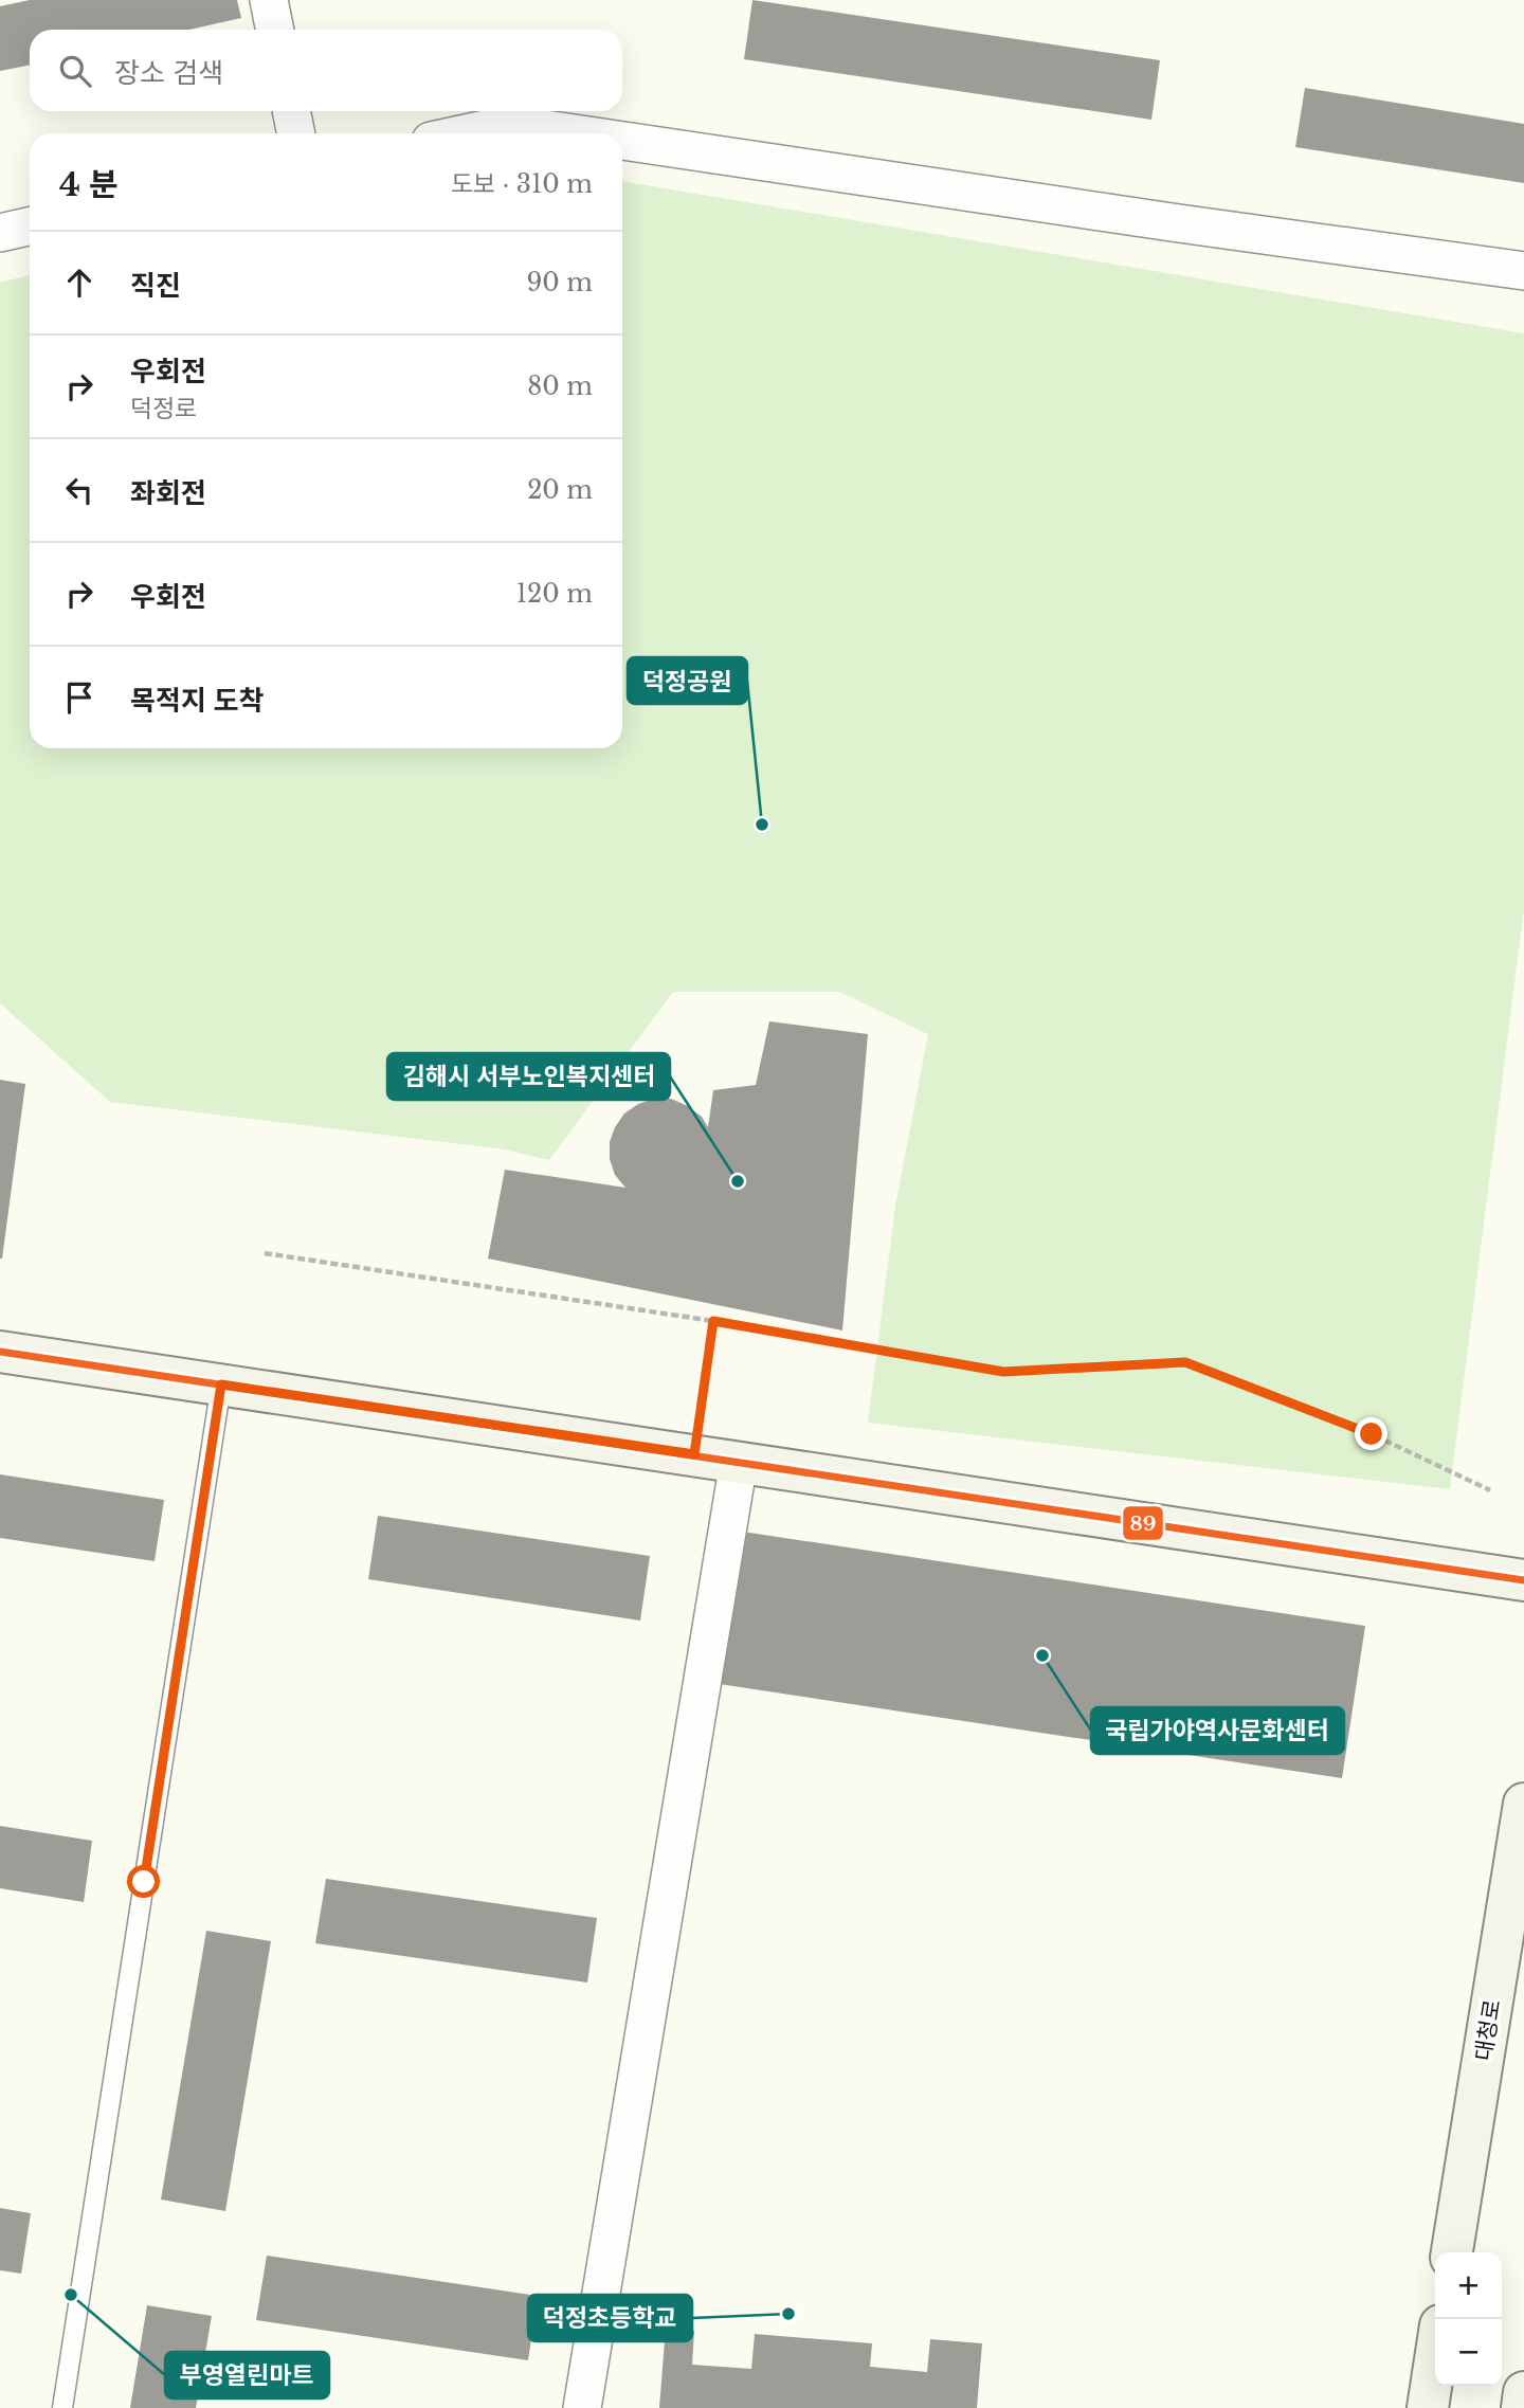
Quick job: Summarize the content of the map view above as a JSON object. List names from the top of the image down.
{
  "streets": {
    "street": ["대청로"]
  },
  "places": [
    "덕정공원",
    "김해시 서부노인복지센터",
    "국립가야역사문화센터",
    "부영열린마트",
    "덕정초등학교"
  ],
  "lines": ["transit line 89"],
  "page": {
    "search": "장소 검색",
    "heading": ["4 분", "도보 · 310 m"],
    "list": [
      ["직진", "90 m"],
      ["우회전", "덕정로", "80 m"],
      ["좌회전", "20 m"],
      ["우회전", "120 m"],
      "목적지 도착"
    ],
    "map_buttons": ["+", "−"]
  }
}
